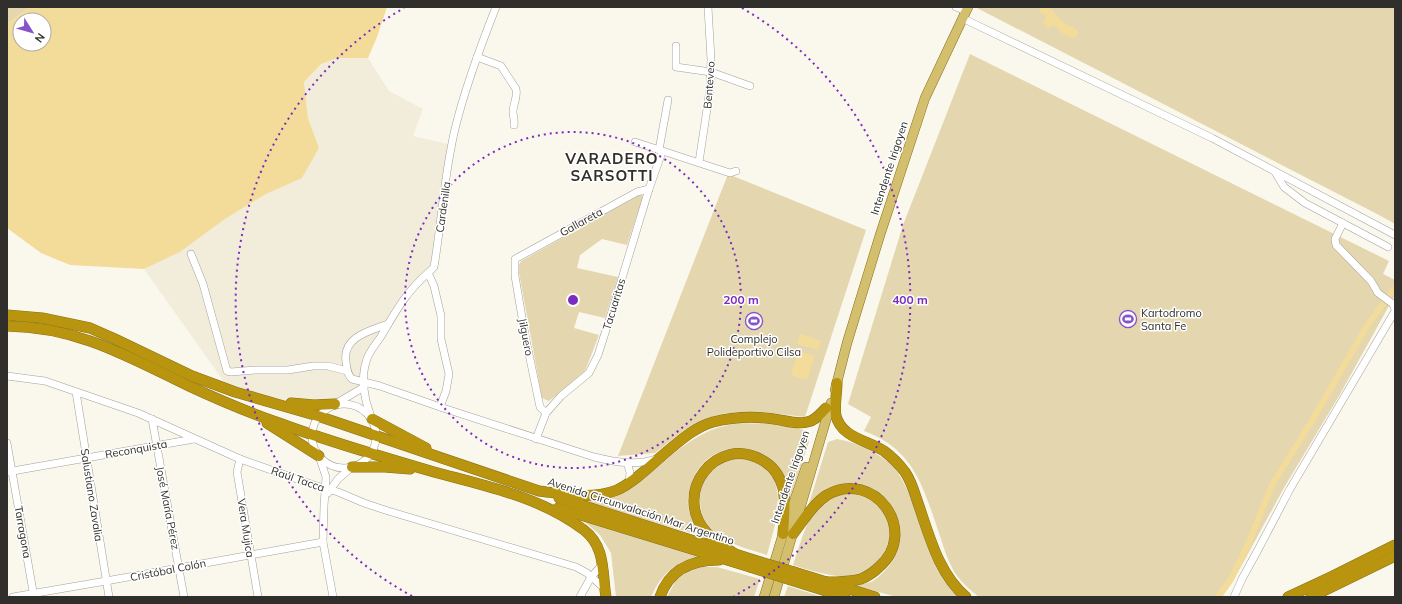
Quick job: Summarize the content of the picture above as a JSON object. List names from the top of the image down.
{
  "streets": {
    "highway": ["Avenida Circunvalación Mar Argentino"],
    "main road": ["Intendente Irigoyen"],
    "street": [
      "Benteveo",
      "Cardenilla",
      "Gallareta",
      "Tacuaritas",
      "Jilguero",
      "Reconquista",
      "Raúl Tacca",
      "Salustiano Zavalia",
      "José María Pérez",
      "Vera Mujica",
      "Tarragona",
      "Cristóbal Colón"
    ]
  },
  "crossings": [
    ["Gallareta", "Tacuaritas"],
    ["Gallareta", "Jilguero"],
    ["Tacuaritas", "Jilguero"],
    ["Reconquista", "Raúl Tacca"],
    ["Reconquista", "Salustiano Zavalia"],
    ["Reconquista", "José María Pérez"],
    ["Reconquista", "Tarragona"],
    ["Raúl Tacca", "Salustiano Zavalia"],
    ["Raúl Tacca", "José María Pérez"],
    ["Raúl Tacca", "Vera Mujica"],
    ["Salustiano Zavalia", "Cristóbal Colón"],
    ["José María Pérez", "Cristóbal Colón"],
    ["Vera Mujica", "Cristóbal Colón"],
    ["Tarragona", "Cristóbal Colón"]
  ],
  "districts": ["VARADERO SARSOTTI"],
  "places": {
    "sports": ["Kartodromo Santa Fe", "Complejo Polideportivo Cilsa"]
  },
  "north": "bottom right",
  "rings": ["200 m", "400 m"]
}
